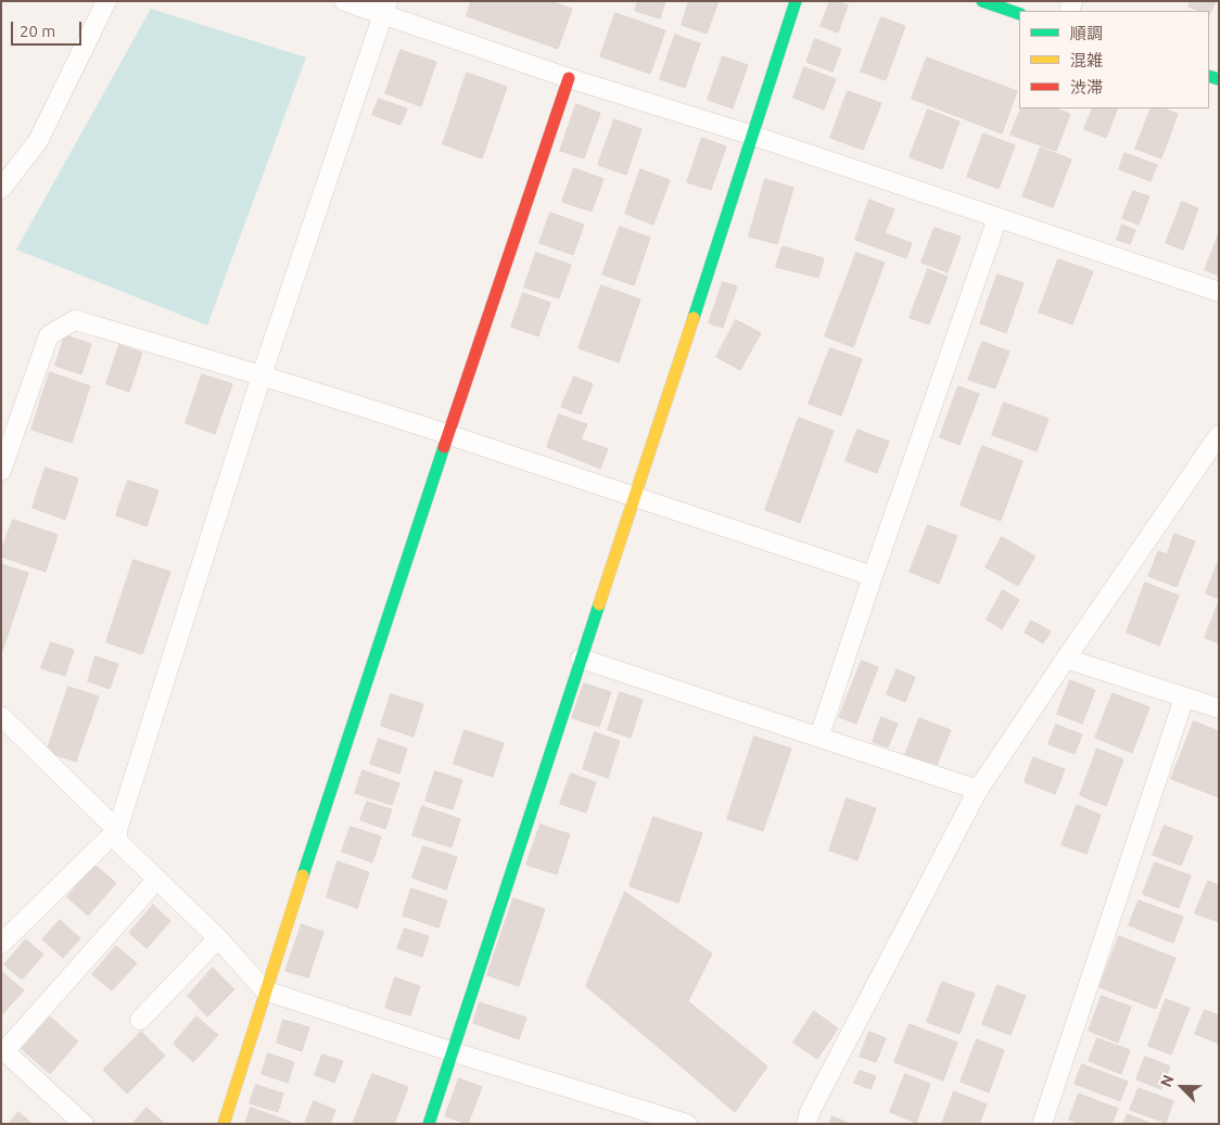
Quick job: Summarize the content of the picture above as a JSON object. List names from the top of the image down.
{
  "legend": ["順調", "混雑", "渋滞"],
  "scale_bar": "20 m",
  "north": "top left"
}
